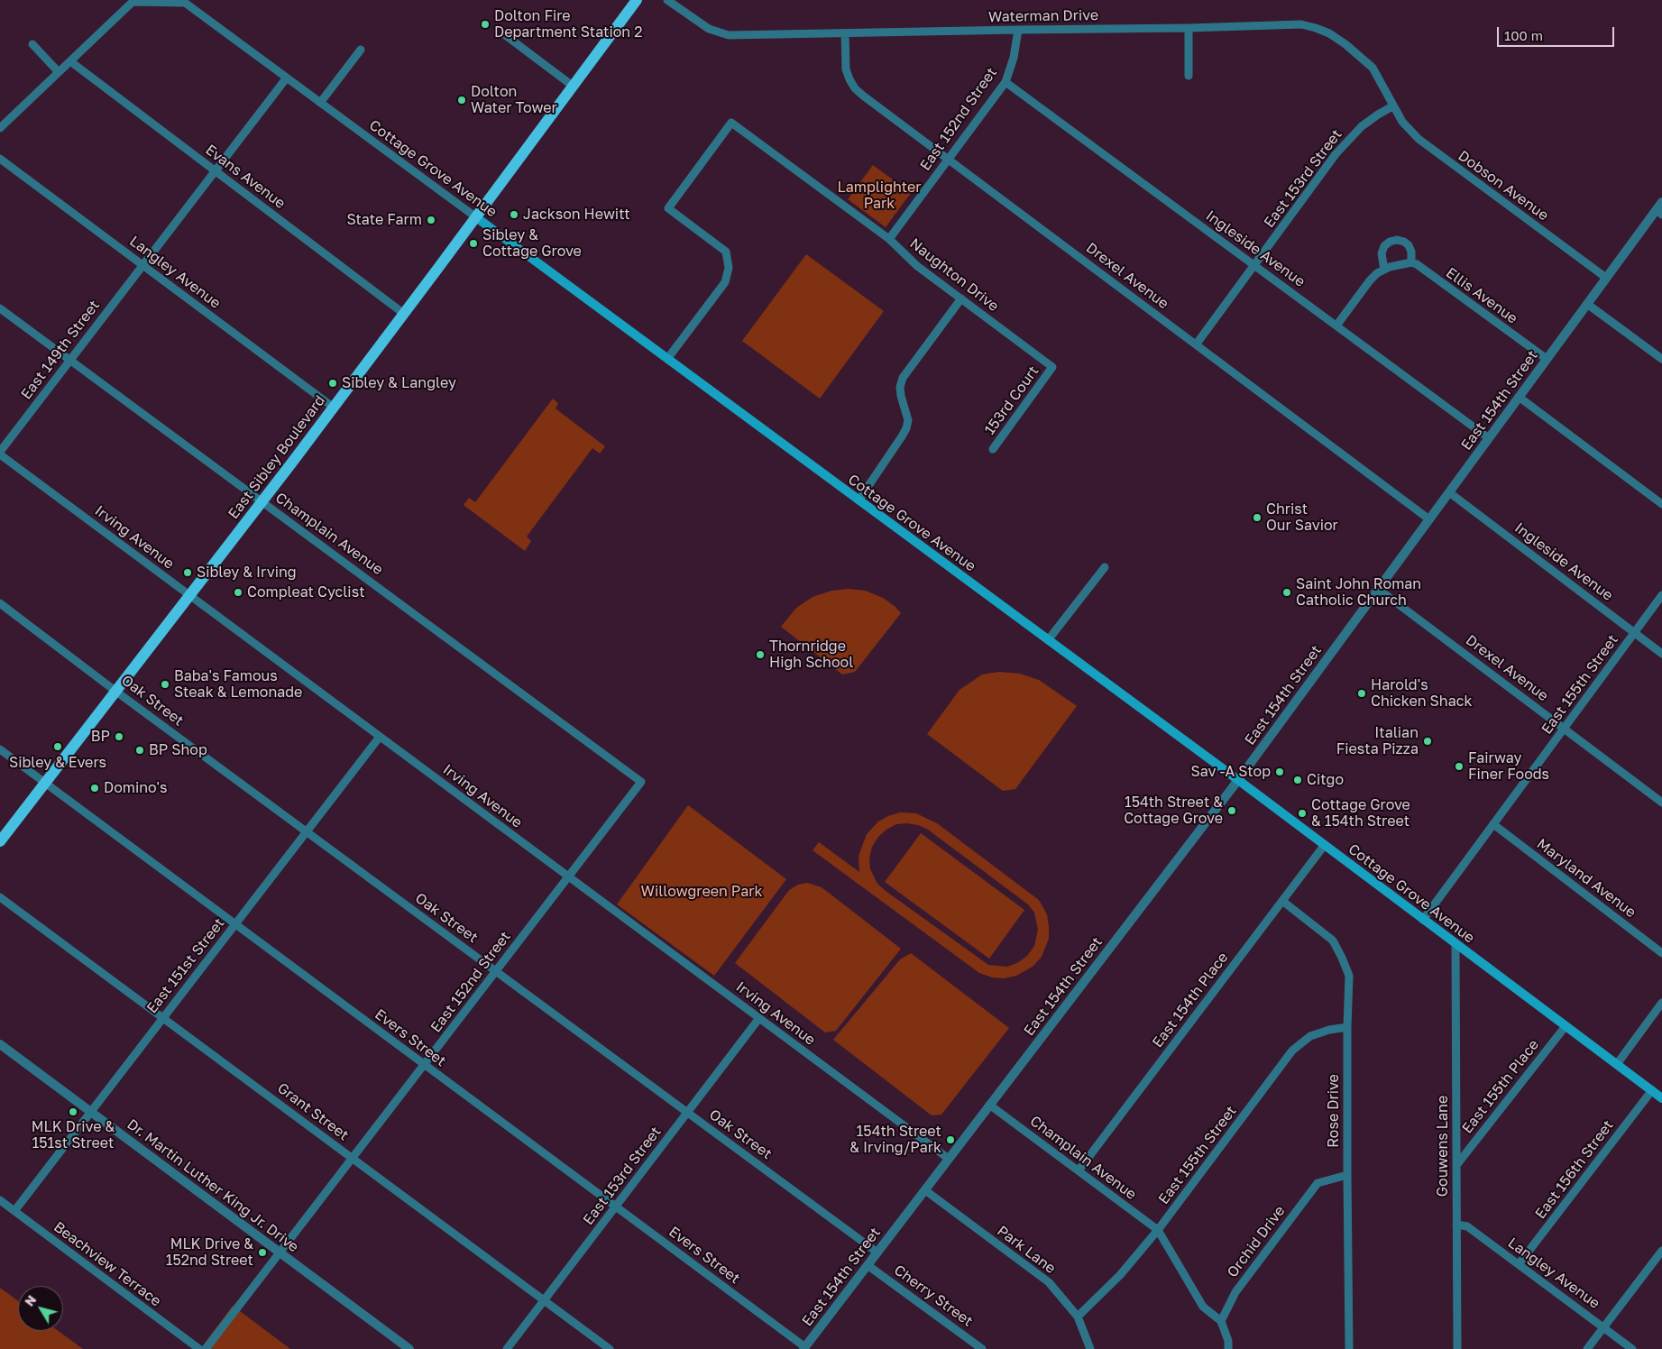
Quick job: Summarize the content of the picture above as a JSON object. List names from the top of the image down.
{
  "streets": {
    "main road": ["Cottage Grove Avenue", "East Sibley Boulevard"],
    "street": [
      "Waterman Drive",
      "East 152nd Street",
      "Evans Avenue",
      "East 153rd Street",
      "Dobson Avenue",
      "Ingleside Avenue",
      "Langley Avenue",
      "Naughton Drive",
      "Drexel Avenue",
      "Ellis Avenue",
      "East 149th Street",
      "153rd Court",
      "East 154th Street",
      "Champlain Avenue",
      "Irving Avenue",
      "East 155th Street",
      "Oak Street",
      "Maryland Avenue",
      "East 151st Street",
      "East 154th Place",
      "Evers Street",
      "East 155th Place",
      "Rose Drive",
      "Grant Street",
      "Gouwens Lane",
      "East 156th Street",
      "Dr. Martin Luther King Jr. Drive",
      "Orchid Drive",
      "Park Lane",
      "Beachview Terrace",
      "Cherry Street"
    ]
  },
  "crossings": [
    ["Waterman Drive", "East 152nd Street"],
    ["Waterman Drive", "East 153rd Street"],
    ["Waterman Drive", "Dobson Avenue"],
    ["Waterman Drive", "Drexel Avenue"],
    ["East 152nd Street", "Ingleside Avenue"],
    ["East 152nd Street", "Naughton Drive"],
    ["East 152nd Street", "Drexel Avenue"],
    ["East 152nd Street", "Champlain Avenue"],
    ["East 152nd Street", "Irving Avenue"],
    ["East 152nd Street", "Oak Street"],
    ["East 152nd Street", "Evers Street"],
    ["East 152nd Street", "Grant Street"],
    ["East 152nd Street", "Dr. Martin Luther King Jr. Drive"],
    ["Cottage Grove Avenue", "Evans Avenue"],
    ["Cottage Grove Avenue", "Naughton Drive"],
    ["Cottage Grove Avenue", "East 154th Street"],
    ["Cottage Grove Avenue", "East Sibley Boulevard"],
    ["Cottage Grove Avenue", "East 155th Street"],
    ["Cottage Grove Avenue", "East 154th Place"],
    ["Cottage Grove Avenue", "East 155th Place"],
    ["Cottage Grove Avenue", "Gouwens Lane"],
    ["Cottage Grove Avenue", "East 156th Street"],
    ["Evans Avenue", "East 149th Street"],
    ["Evans Avenue", "East Sibley Boulevard"],
    ["East 153rd Street", "Dobson Avenue"],
    ["East 153rd Street", "Ingleside Avenue"],
    ["East 153rd Street", "Drexel Avenue"],
    ["East 153rd Street", "Irving Avenue"],
    ["East 153rd Street", "Oak Street"],
    ["East 153rd Street", "Evers Street"],
    ["East 153rd Street", "Grant Street"],
    ["Dobson Avenue", "East 154th Street"],
    ["Ingleside Avenue", "East 154th Street"],
    ["Ingleside Avenue", "East 155th Street"],
    ["Langley Avenue", "East 149th Street"],
    ["Langley Avenue", "East Sibley Boulevard"],
    ["Langley Avenue", "Gouwens Lane"],
    ["Langley Avenue", "East 156th Street"],
    ["Naughton Drive", "153rd Court"],
    ["Drexel Avenue", "East 154th Street"],
    ["Drexel Avenue", "East 155th Street"],
    ["Ellis Avenue", "East 154th Street"],
    ["East 149th Street", "Champlain Avenue"],
    ["East 149th Street", "Irving Avenue"],
    ["East 154th Street", "Champlain Avenue"],
    ["East 154th Street", "Irving Avenue"],
    ["East 154th Street", "Oak Street"],
    ["East 154th Street", "Evers Street"],
    ["East 154th Street", "Park Lane"],
    ["East 154th Street", "Cherry Street"],
    ["East Sibley Boulevard", "Champlain Avenue"],
    ["East Sibley Boulevard", "Irving Avenue"],
    ["East Sibley Boulevard", "Oak Street"],
    ["East Sibley Boulevard", "Evers Street"],
    ["Champlain Avenue", "East 155th Street"],
    ["Champlain Avenue", "East 154th Place"],
    ["Champlain Avenue", "Orchid Drive"],
    ["Irving Avenue", "East 151st Street"],
    ["East 155th Street", "Maryland Avenue"],
    ["East 155th Street", "Rose Drive"],
    ["East 155th Street", "Park Lane"],
    ["Oak Street", "East 151st Street"],
    ["East 151st Street", "Evers Street"],
    ["East 151st Street", "Grant Street"],
    ["East 151st Street", "Dr. Martin Luther King Jr. Drive"],
    ["East 151st Street", "Beachview Terrace"],
    ["East 154th Place", "Rose Drive"],
    ["East 155th Place", "Gouwens Lane"],
    ["Rose Drive", "Orchid Drive"]
  ],
  "parks": ["Lamplighter Park", "Willowgreen Park"],
  "places": [
    "Dolton Fire Department Station 2",
    "Dolton Water Tower",
    "Jackson Hewitt",
    "State Farm",
    "Sibley & Cottage Grove",
    "Sibley & Langley",
    "Christ Our Savior",
    "Sibley & Irving",
    "Compleat Cyclist",
    "Saint John Roman Catholic Church",
    "Thornridge High School",
    "Baba's Famous Steak & Lemonade",
    "Harold's Chicken Shack",
    "BP",
    "Italian Fiesta Pizza",
    "Sibley & Evers",
    "BP Shop",
    "Fairway Finer Foods",
    "Sav -A Stop",
    "Citgo",
    "Domino's",
    "154th Street & Cottage Grove",
    "Cottage Grove & 154th Street",
    "MLK Drive & 151st Street",
    "154th Street & Irving/Park",
    "MLK Drive & 152nd Street"
  ],
  "scale_bar": "100 m",
  "north": "top left"
}
